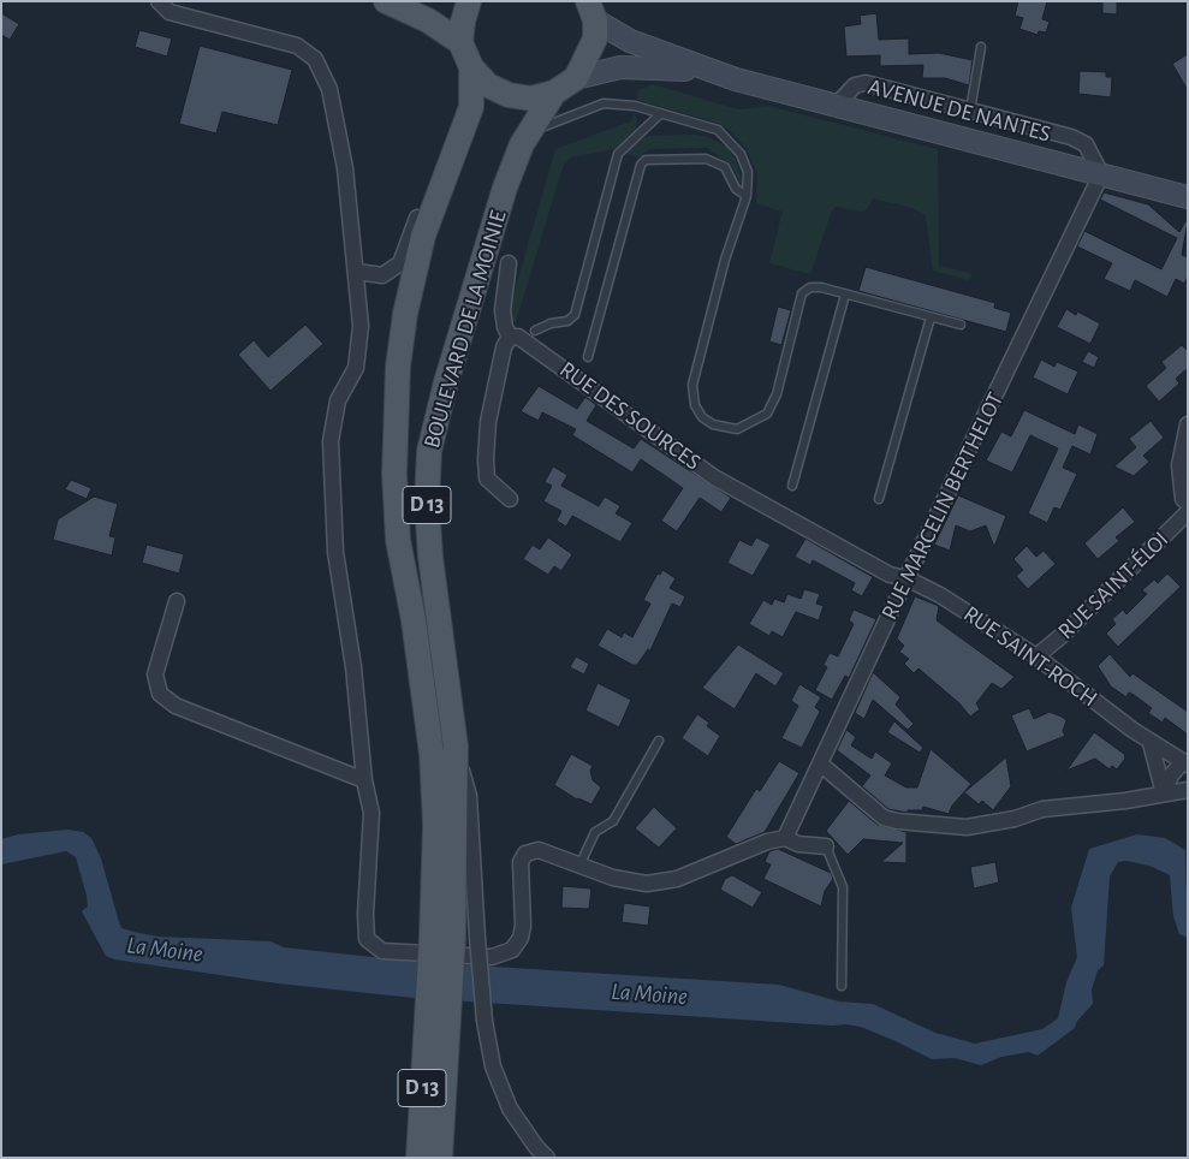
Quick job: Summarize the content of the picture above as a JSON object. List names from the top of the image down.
{
  "streets": {
    "main road": ["AVENUE DE NANTES", "BOULEVARD DE LA MOINIE", "D 13"],
    "street": [
      "RUE DES SOURCES",
      "RUE MARCELIN BERTHELOT",
      "RUE SAINT-ÉLOI",
      "RUE SAINT-ROCH"
    ]
  },
  "crossings": [
    ["AVENUE DE NANTES", "RUE MARCELIN BERTHELOT"],
    ["BOULEVARD DE LA MOINIE", "D 13"],
    ["RUE DES SOURCES", "RUE MARCELIN BERTHELOT"],
    ["RUE DES SOURCES", "RUE SAINT-ROCH"],
    ["RUE MARCELIN BERTHELOT", "RUE SAINT-ROCH"],
    ["RUE SAINT-ÉLOI", "RUE SAINT-ROCH"]
  ],
  "water": ["La Moine"]
}
